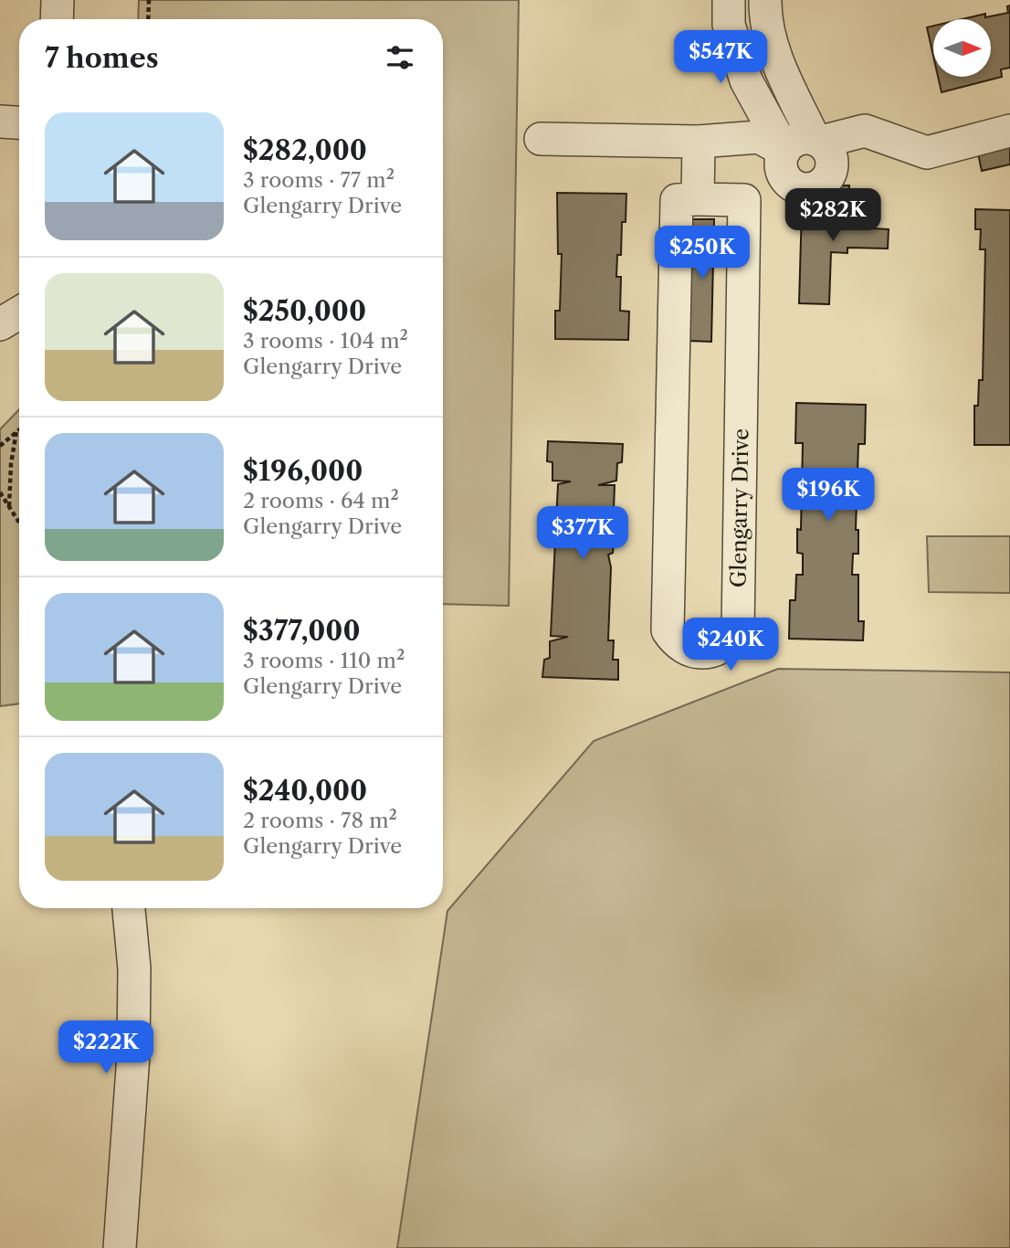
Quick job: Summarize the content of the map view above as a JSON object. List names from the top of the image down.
{
  "streets": {
    "street": ["Glengarry Drive"]
  },
  "north": "right",
  "page": {
    "heading": "7 homes",
    "price": [
      "$547K",
      "$282K",
      "$250K",
      "$196K",
      "$377K",
      "$240K",
      "$222K"
    ],
    "list": [
      {
        "name": "$282,000",
        "note": "3 rooms · 77 m² · Glengarry Drive"
      },
      {
        "name": "$250,000",
        "note": "3 rooms · 104 m² · Glengarry Drive"
      },
      {
        "name": "$196,000",
        "note": "2 rooms · 64 m² · Glengarry Drive"
      },
      {
        "name": "$377,000",
        "note": "3 rooms · 110 m² · Glengarry Drive"
      },
      {
        "name": "$240,000",
        "note": "2 rooms · 78 m² · Glengarry Drive"
      }
    ]
  }
}
